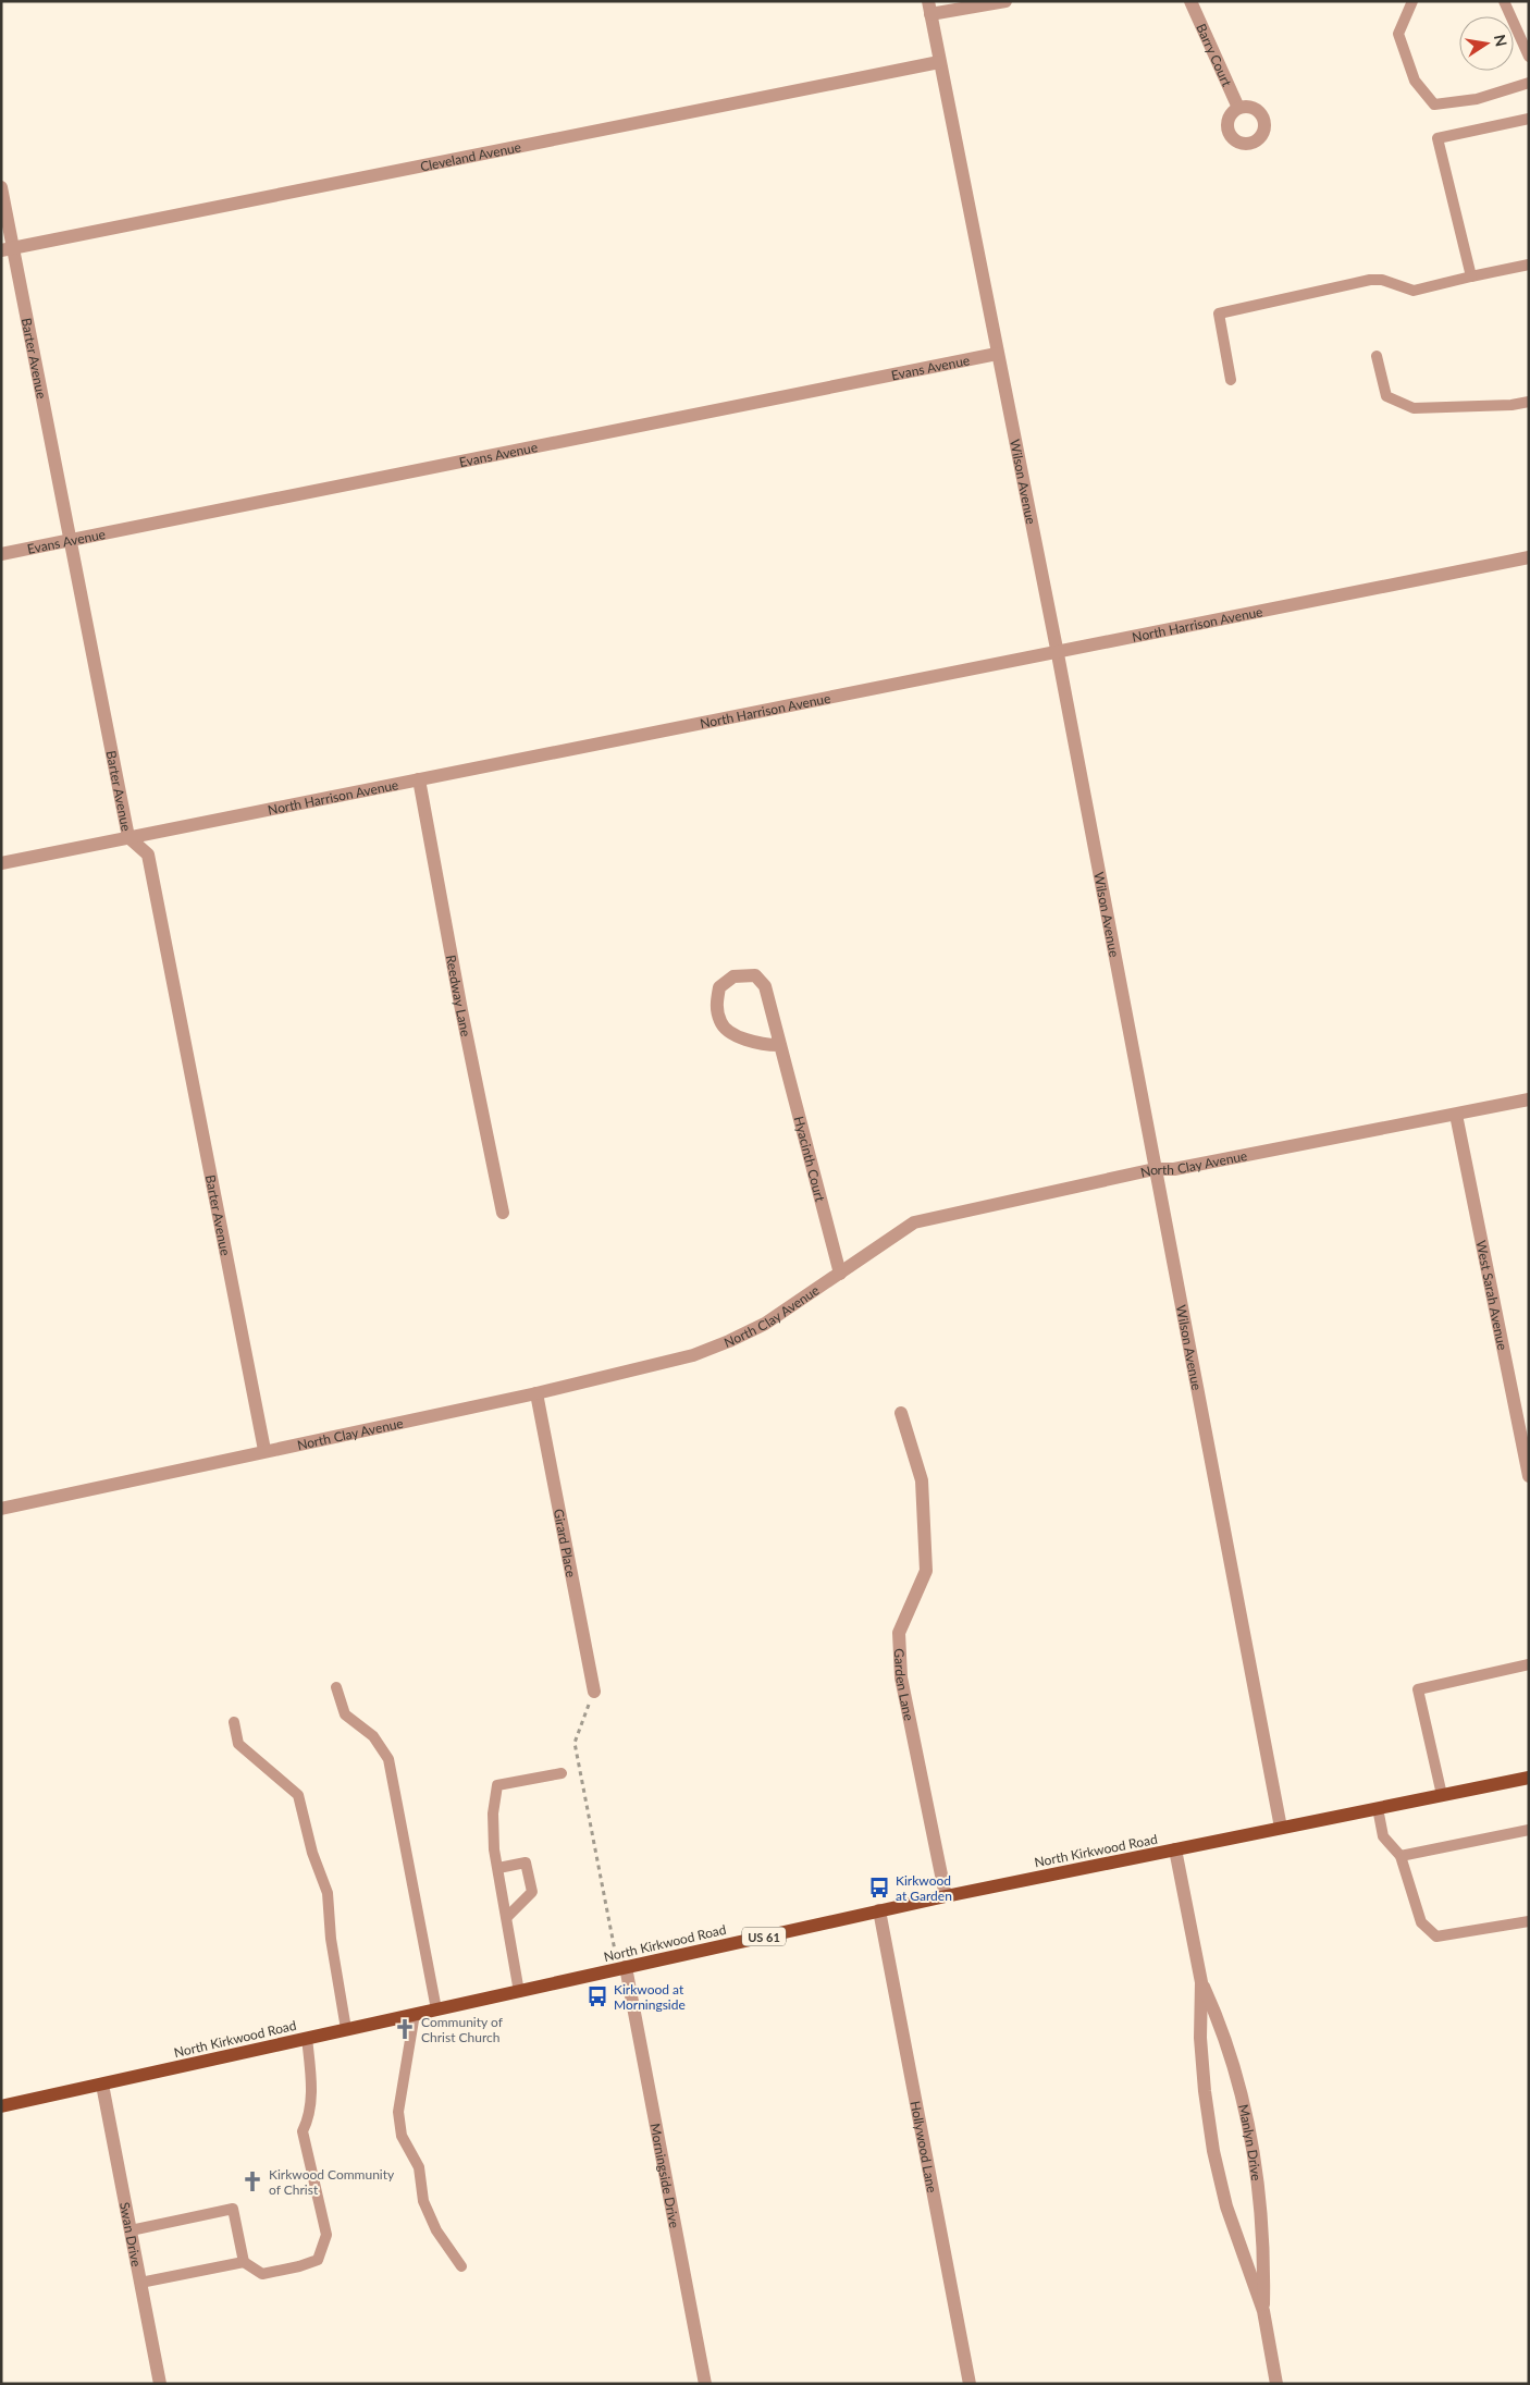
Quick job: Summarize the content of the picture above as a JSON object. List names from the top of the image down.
{
  "streets": {
    "main road": ["North Kirkwood Road", "US 61"],
    "street": [
      "Barry Court",
      "Cleveland Avenue",
      "Barter Avenue",
      "Evans Avenue",
      "Wilson Avenue",
      "North Harrison Avenue",
      "Reedway Lane",
      "Hyacinth Court",
      "North Clay Avenue",
      "West Sarah Avenue",
      "Girard Place",
      "Garden Lane",
      "Manlyn Drive",
      "Hollywood Lane",
      "Morningside Drive",
      "Swan Drive"
    ]
  },
  "crossings": [
    ["Cleveland Avenue", "Barter Avenue"],
    ["Cleveland Avenue", "Wilson Avenue"],
    ["Barter Avenue", "Evans Avenue"],
    ["Barter Avenue", "North Harrison Avenue"],
    ["Barter Avenue", "North Clay Avenue"],
    ["Evans Avenue", "Wilson Avenue"],
    ["Wilson Avenue", "North Harrison Avenue"],
    ["Wilson Avenue", "North Clay Avenue"],
    ["Wilson Avenue", "North Kirkwood Road"],
    ["North Harrison Avenue", "Reedway Lane"],
    ["Hyacinth Court", "North Clay Avenue"],
    ["North Clay Avenue", "West Sarah Avenue"],
    ["North Clay Avenue", "Girard Place"],
    ["Garden Lane", "North Kirkwood Road"],
    ["North Kirkwood Road", "Manlyn Drive"],
    ["North Kirkwood Road", "Hollywood Lane"],
    ["North Kirkwood Road", "Morningside Drive"],
    ["North Kirkwood Road", "Swan Drive"]
  ],
  "places": {
    "bus stop": ["Kirkwood at Garden", "Kirkwood at Morningside"],
    "church": ["Community of Christ Church", "Kirkwood Community of Christ"]
  },
  "north": "right"
}
